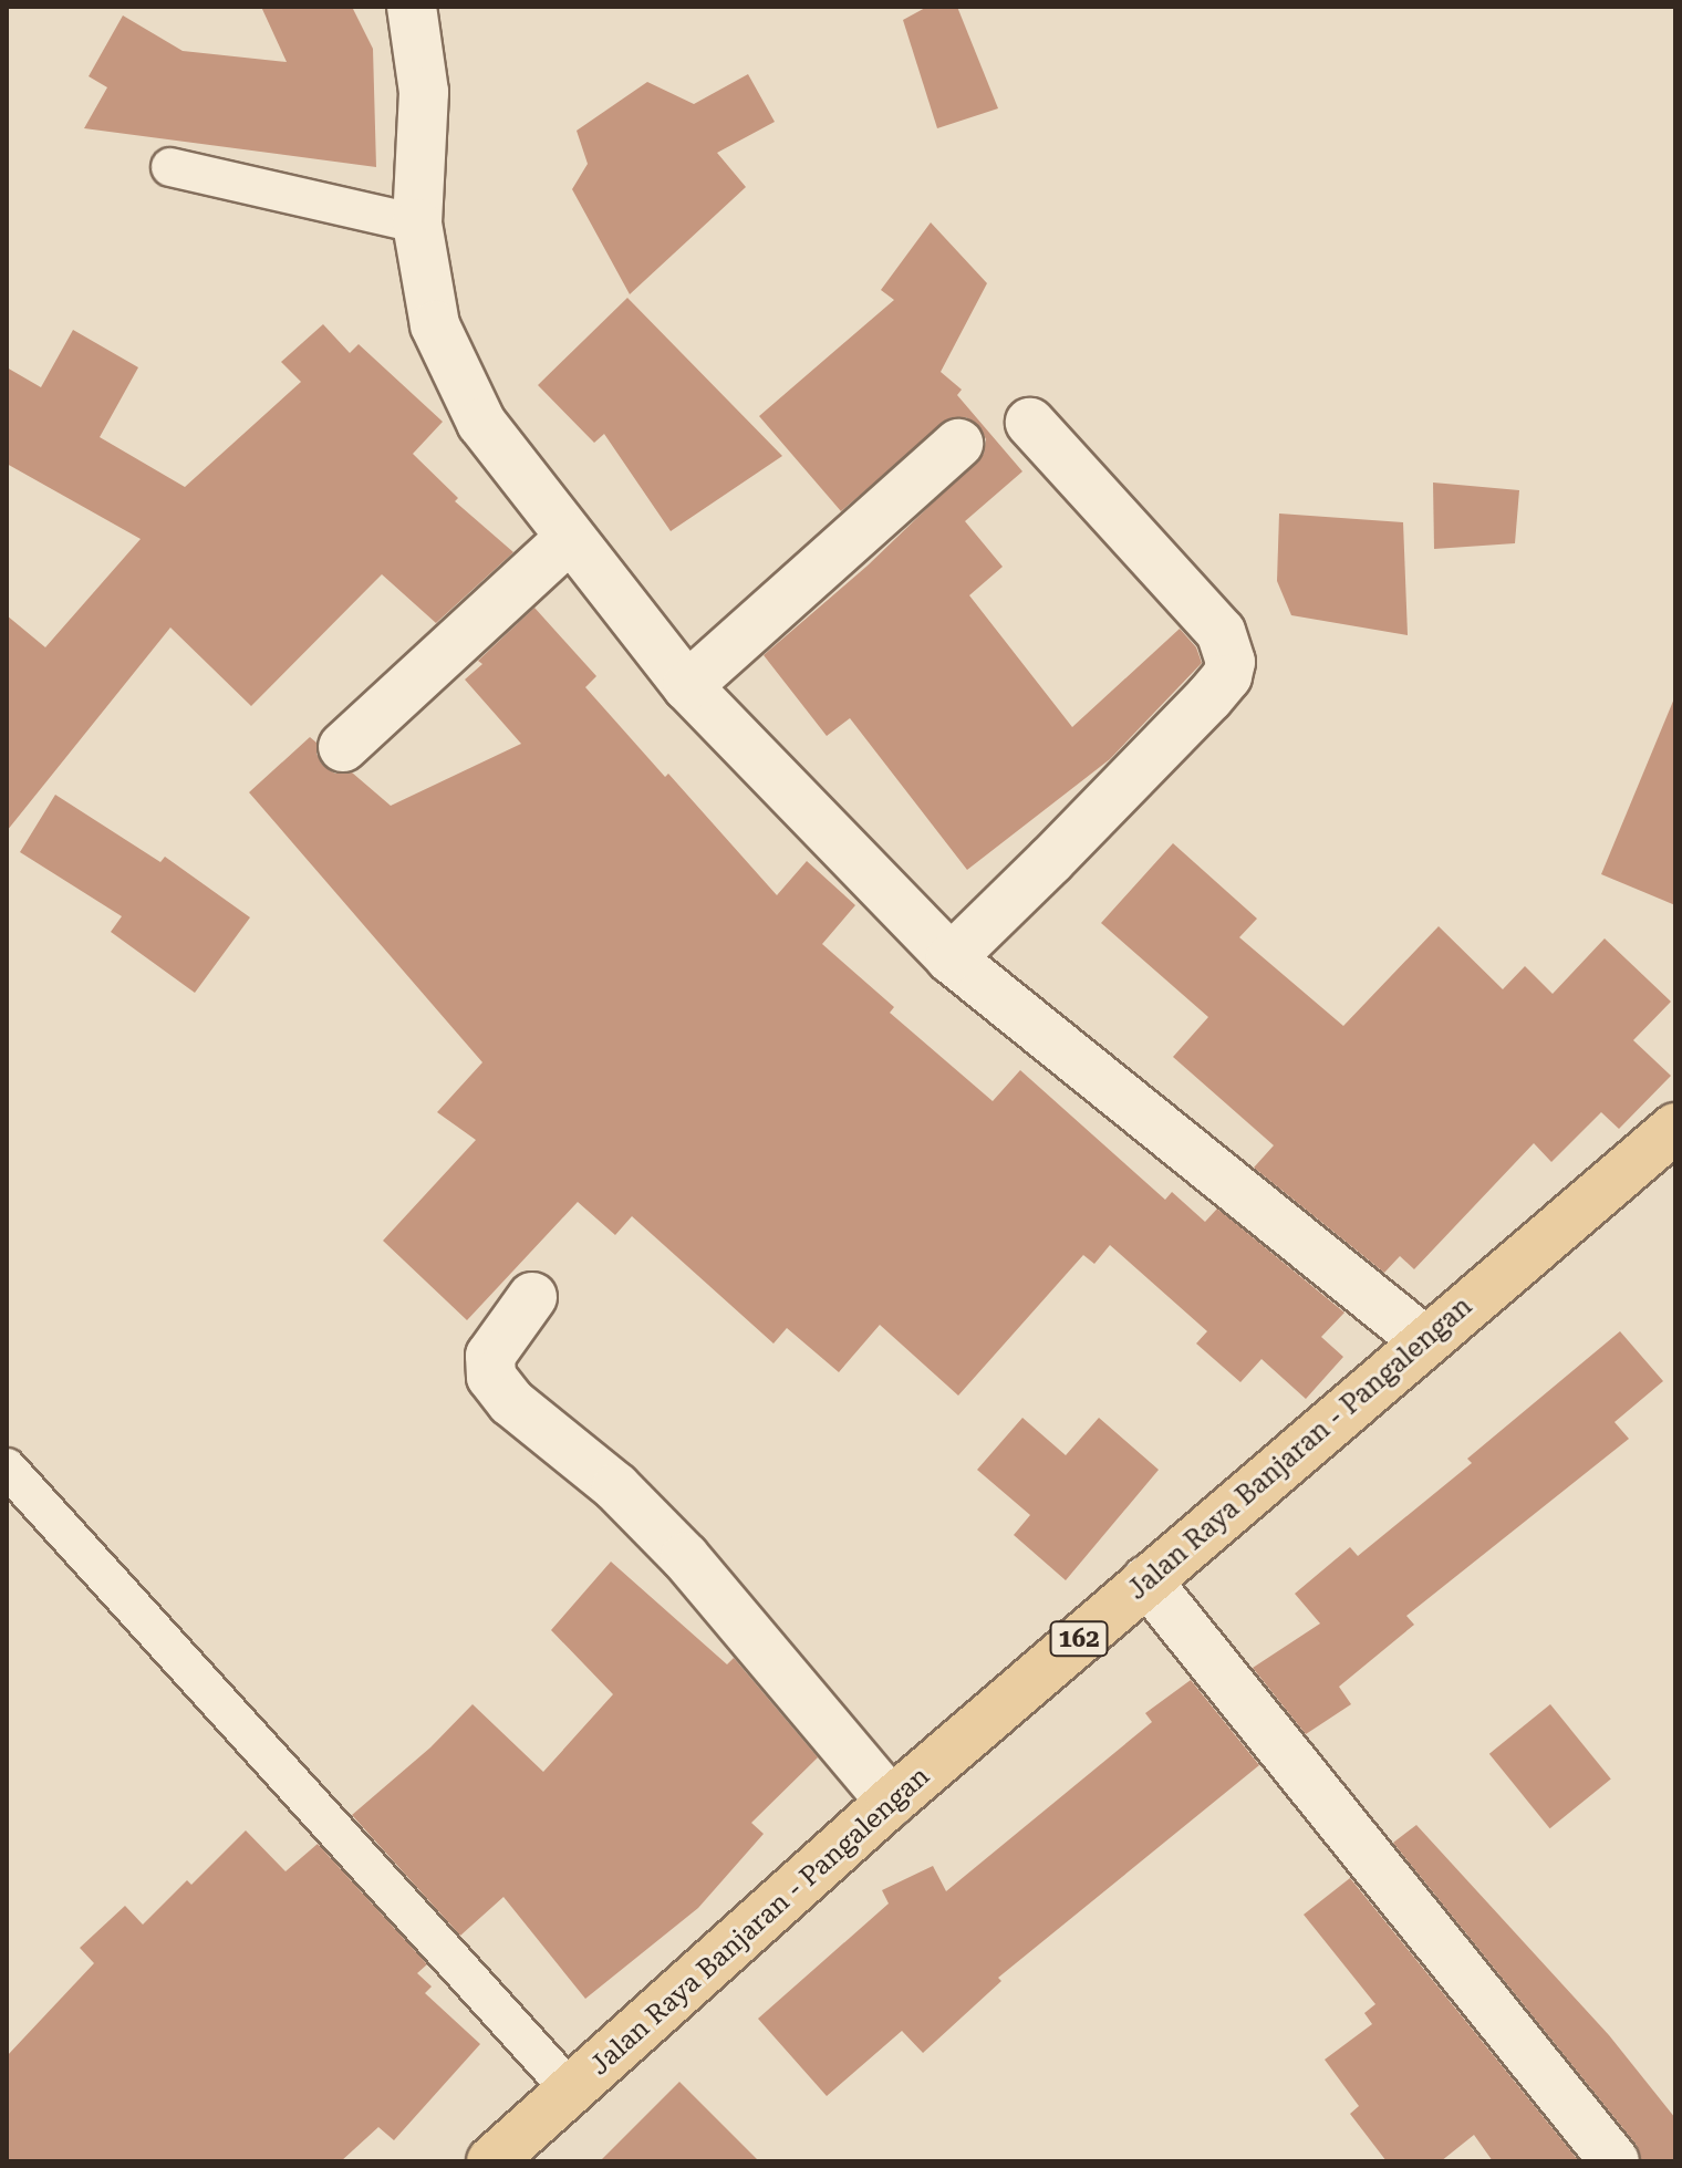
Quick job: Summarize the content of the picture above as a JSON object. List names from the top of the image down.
{
  "streets": {
    "main road": ["Jalan Raya Banjaran - Pangalengan", "162"]
  }
}
